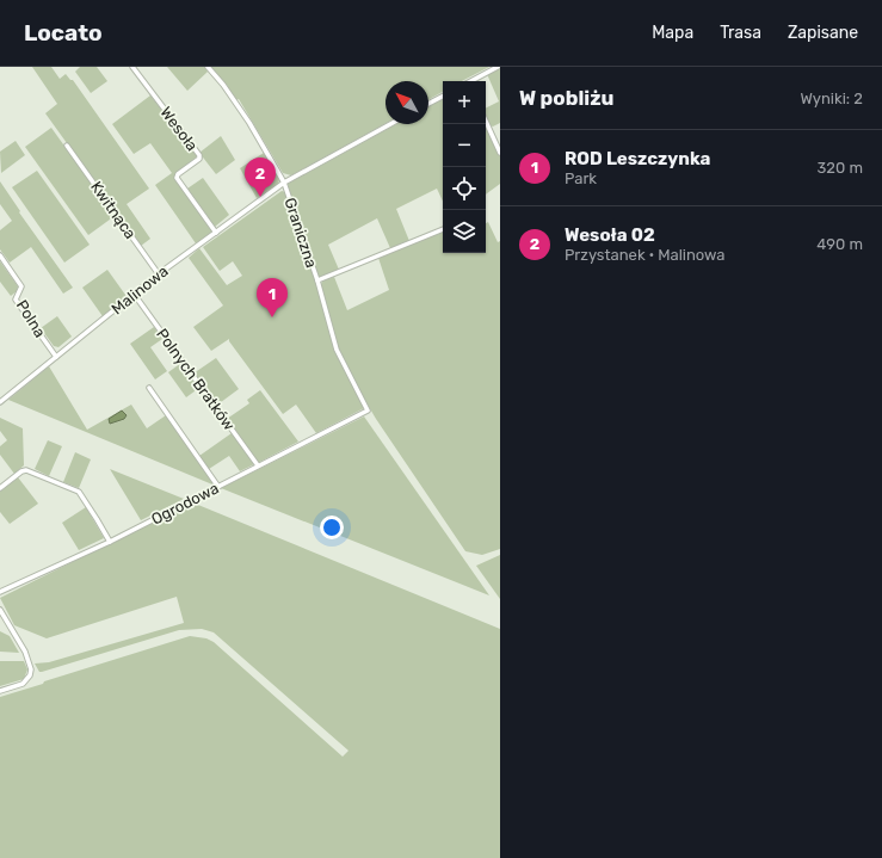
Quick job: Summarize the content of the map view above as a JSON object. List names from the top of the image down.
{
  "streets": {
    "street": [
      "Wesoła",
      "Kwitnąca",
      "Graniczna",
      "Malinowa",
      "Polna",
      "Polnych Bratków",
      "Ogrodowa"
    ]
  },
  "crossings": [
    ["Wesoła", "Malinowa"],
    ["Kwitnąca", "Malinowa"],
    ["Graniczna", "Malinowa"],
    ["Graniczna", "Ogrodowa"],
    ["Malinowa", "Polna"],
    ["Malinowa", "Polnych Bratków"],
    ["Polnych Bratków", "Ogrodowa"]
  ],
  "north": "top left",
  "page": {
    "header": "Locato",
    "nav": ["Mapa", "Trasa", "Zapisane"],
    "heading": ["W pobliżu", "Wyniki: 2"],
    "map_buttons": ["+", "−"],
    "list": [
      {
        "mark": "1",
        "name": "ROD Leszczynka",
        "note": "Park",
        "value": "320 m"
      },
      {
        "mark": "2",
        "name": "Wesoła 02",
        "note": "Przystanek · Malinowa",
        "value": "490 m"
      }
    ],
    "pins": ["2", "1"]
  }
}
